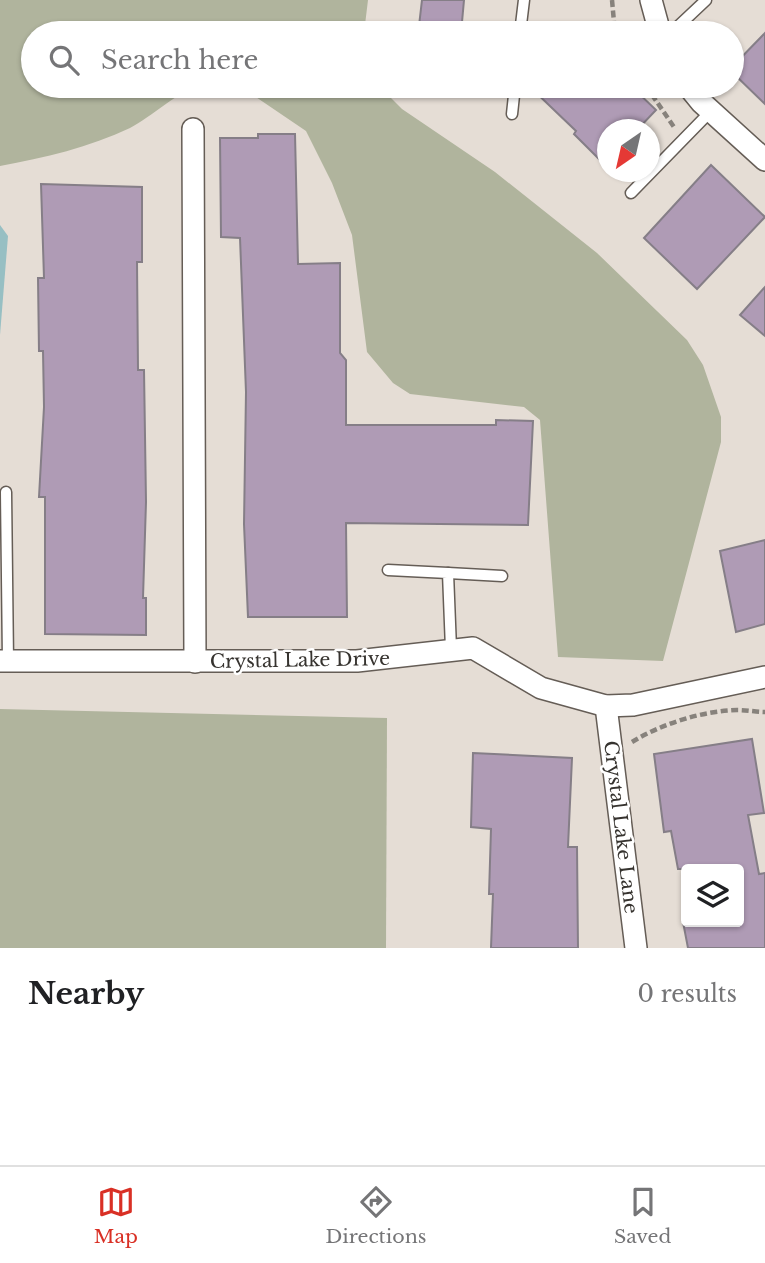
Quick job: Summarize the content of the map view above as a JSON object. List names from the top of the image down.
{
  "streets": {
    "street": ["Crystal Lake Drive", "Crystal Lake Lane"]
  },
  "crossings": [
    ["Crystal Lake Drive", "Crystal Lake Lane"]
  ],
  "north": "bottom left",
  "page": {
    "search": "Search here",
    "heading": ["Nearby", "0 results"],
    "nav": ["Map", "Directions", "Saved"]
  }
}
